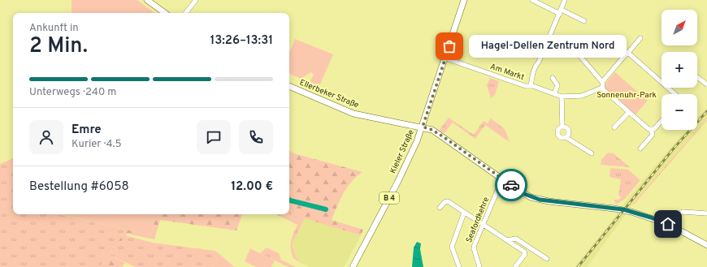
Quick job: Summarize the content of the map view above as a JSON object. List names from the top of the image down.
{
  "streets": {
    "main road": ["Ellerbeker Straße", "Kieler Straße", "B 4"],
    "street": ["Am Markt", "Seafordkehre"]
  },
  "crossings": [
    ["Am Markt", "Kieler Straße"],
    ["Ellerbeker Straße", "Kieler Straße"],
    ["Ellerbeker Straße", "Seafordkehre"]
  ],
  "parks": ["Sonnenuhr-Park"],
  "places": ["Hagel-Dellen Zentrum Nord"],
  "north": "top right",
  "page": {
    "map_buttons": ["+", "−"],
    "heading": ["2 Min.", "Ankunft in", "13:26–13:31"],
    "panel": [
      "Emre",
      "Kurier · 4.5",
      "Bestellung #6058",
      "12.00 €"
    ],
    "bubble": "Hagel-Dellen Zentrum Nord",
    "bar": "Unterwegs · 240 m"
  }
}
